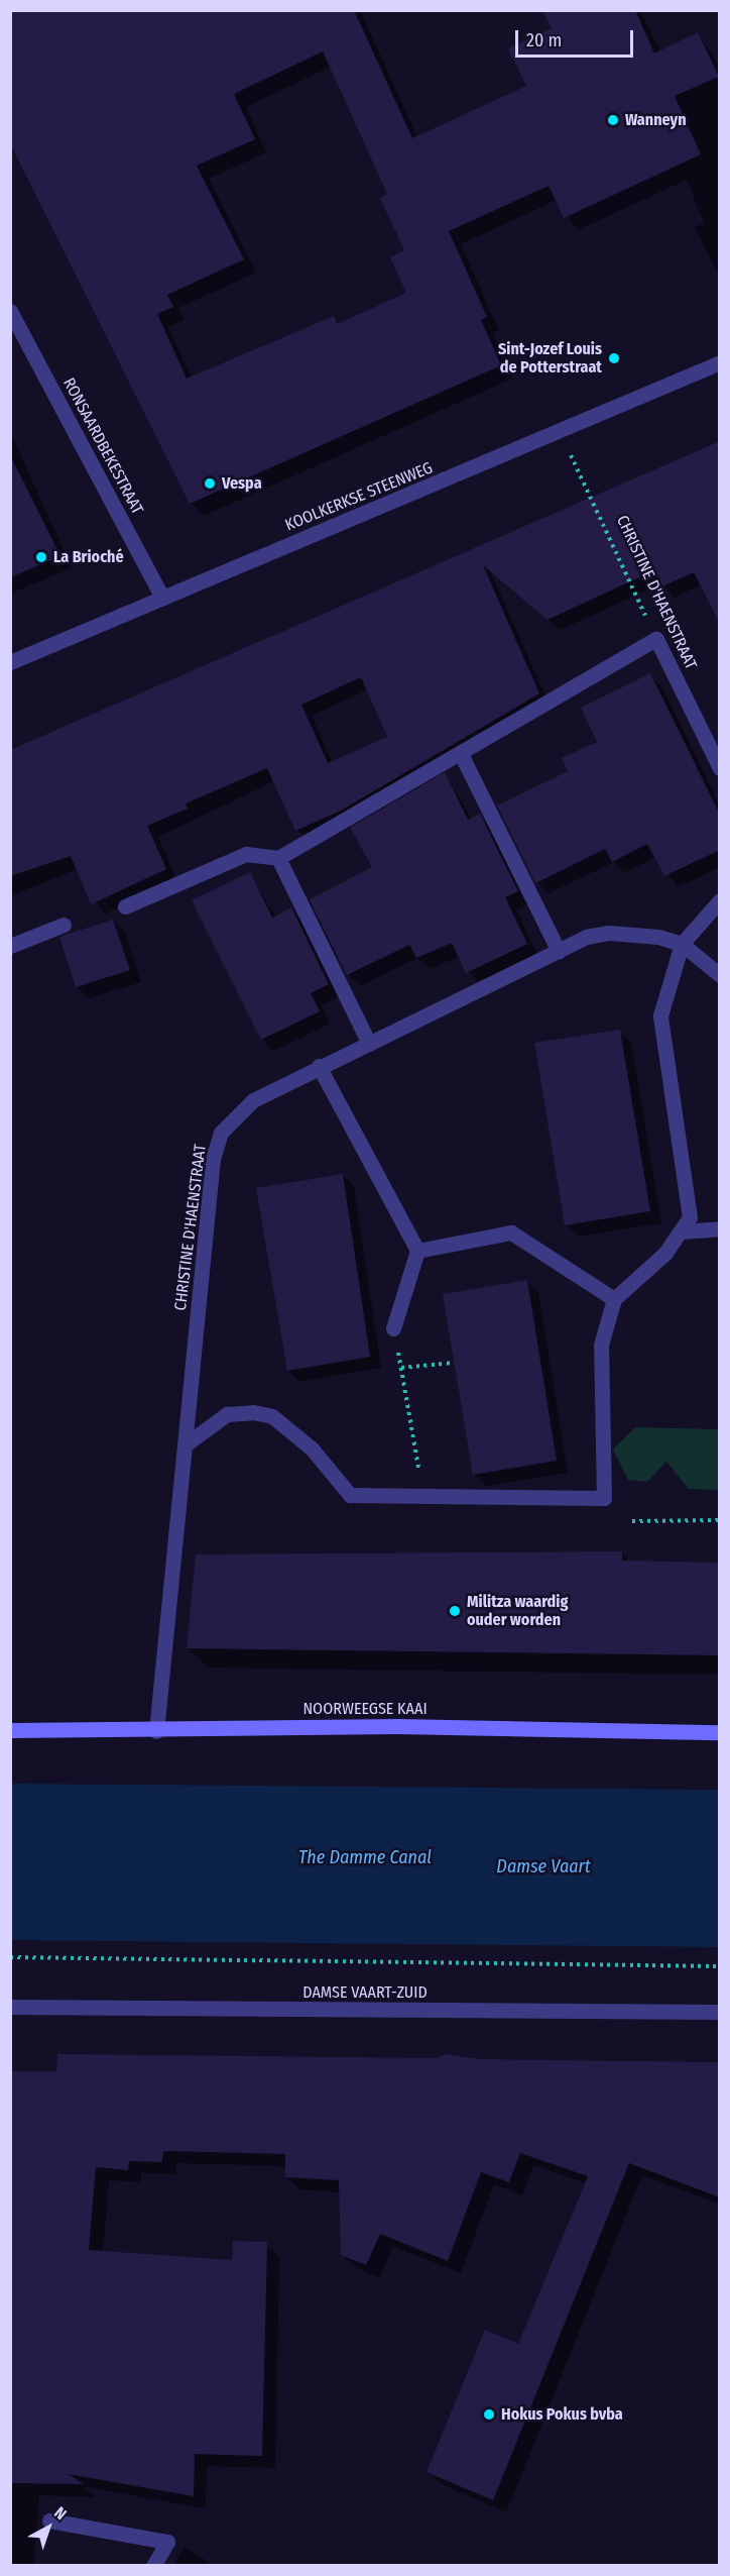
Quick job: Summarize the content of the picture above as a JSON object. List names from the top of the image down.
{
  "streets": {
    "main road": ["NOORWEEGSE KAAI"],
    "street": [
      "RONSAARDBEKESTRAAT",
      "KOOLKERKSE STEENWEG",
      "CHRISTINE D'HAENSTRAAT",
      "DAMSE VAART-ZUID"
    ]
  },
  "crossings": [
    ["RONSAARDBEKESTRAAT", "KOOLKERKSE STEENWEG"],
    ["KOOLKERKSE STEENWEG", "CHRISTINE D'HAENSTRAAT"],
    ["CHRISTINE D'HAENSTRAAT", "NOORWEEGSE KAAI"]
  ],
  "water": ["The Damme Canal", "Damse Vaart"],
  "places": [
    "Wanneyn",
    "Sint-Jozef Louis de Potterstraat",
    "Vespa",
    "La Brioché",
    "Militza waardig ouder worden",
    "Hokus Pokus bvba"
  ],
  "scale_bar": "20 m",
  "north": "top right"
}
